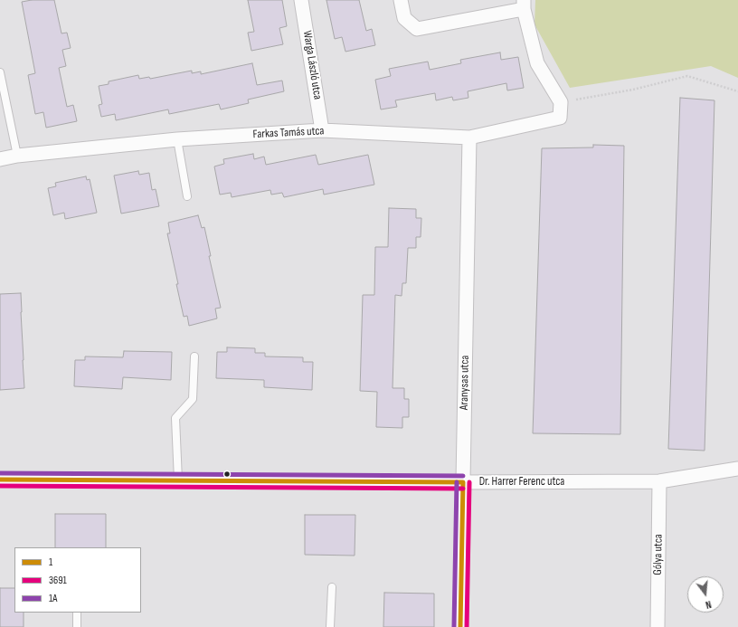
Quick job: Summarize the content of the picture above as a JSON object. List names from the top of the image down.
{
  "streets": {
    "street": [
      "Warga László utca",
      "Farkas Tamás utca",
      "Aranysas utca",
      "Dr. Harrer Ferenc utca",
      "Gólya utca"
    ]
  },
  "crossings": [
    ["Warga László utca", "Farkas Tamás utca"],
    ["Farkas Tamás utca", "Aranysas utca"],
    ["Aranysas utca", "Dr. Harrer Ferenc utca"],
    ["Dr. Harrer Ferenc utca", "Gólya utca"]
  ],
  "lines": ["transit line 1A", "transit line 1", "transit line 3691"],
  "legend": ["1", "3691", "1A"],
  "north": "bottom"
}
